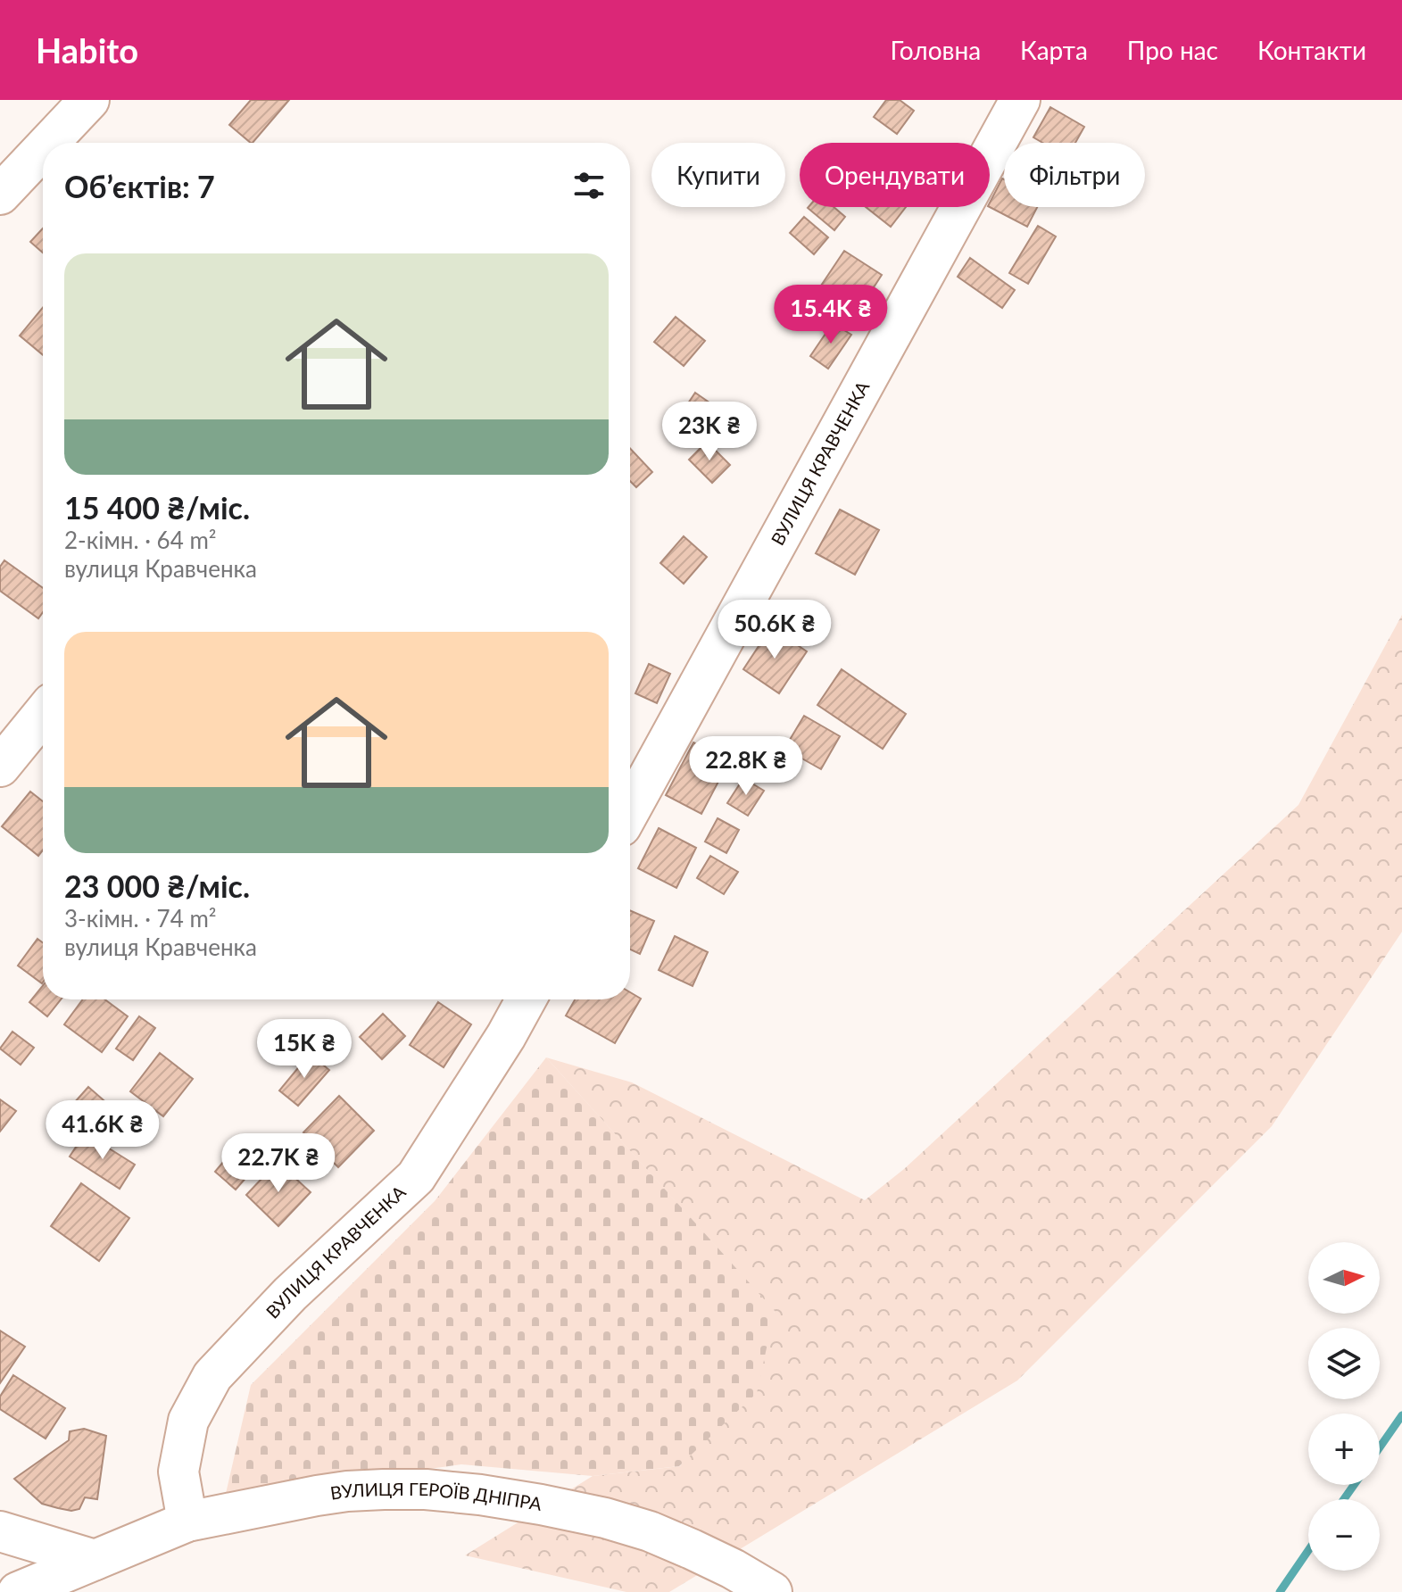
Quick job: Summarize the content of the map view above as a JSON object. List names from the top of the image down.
{
  "streets": {
    "street": ["ВУЛИЦЯ КРАВЧЕНКА", "ВУЛИЦЯ ГЕРОЇВ ДНІПРА"]
  },
  "crossings": [
    ["ВУЛИЦЯ КРАВЧЕНКА", "ВУЛИЦЯ ГЕРОЇВ ДНІПРА"]
  ],
  "north": "right",
  "page": {
    "header": "Habito",
    "nav": [
      "Головна",
      "Карта",
      "Про нас",
      "Контакти"
    ],
    "chip": ["Купити", "Орендувати", "Фільтри"],
    "heading": "Об’єктів: 7",
    "list": [
      {
        "name": "15 400 ₴/міс.",
        "note": "2-кімн. · 64 m² · вулиця Кравченка"
      },
      {
        "name": "23 000 ₴/міс.",
        "note": "3-кімн. · 74 m² · вулиця Кравченка"
      }
    ],
    "price": [
      "15.4K ₴",
      "23K ₴",
      "50.6K ₴",
      "22.8K ₴",
      "15K ₴",
      "41.6K ₴",
      "22.7K ₴"
    ],
    "map_buttons": ["+", "−"]
  }
}
